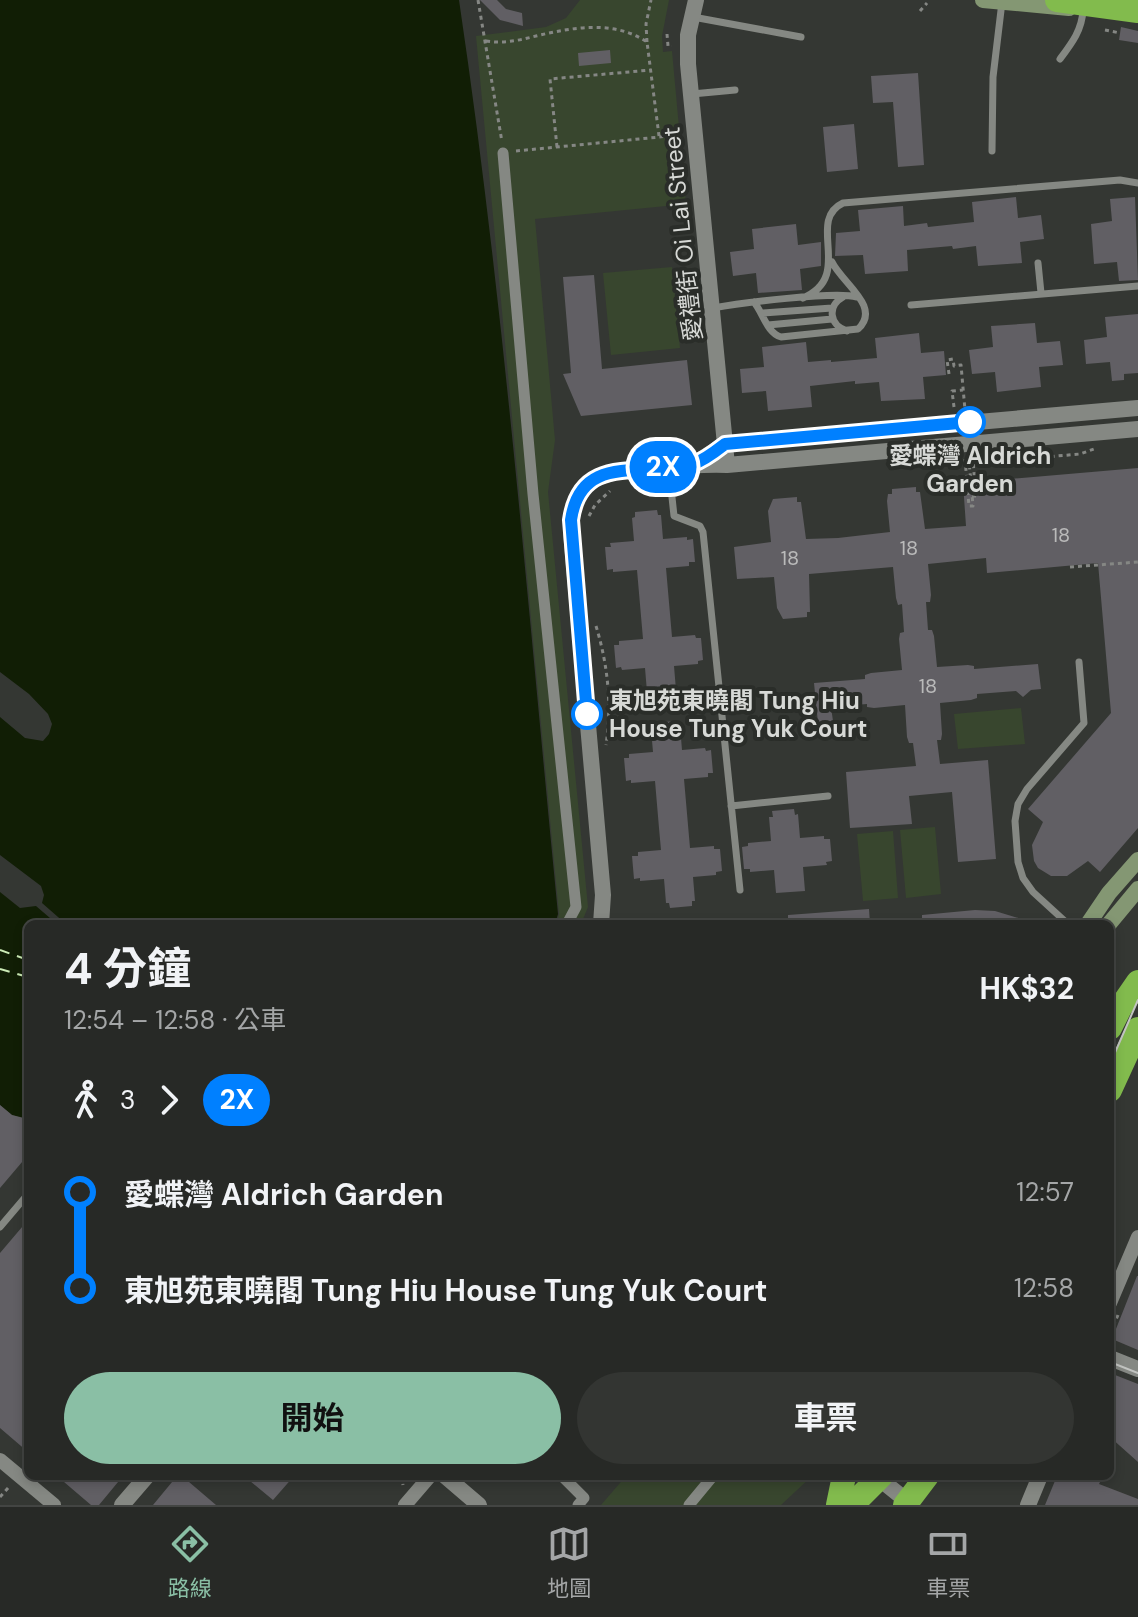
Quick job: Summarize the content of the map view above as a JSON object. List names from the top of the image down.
{
  "streets": {
    "street": ["愛禮街 Oi Lai Street"]
  },
  "places": ["愛蝶灣 Aldrich Garden", "東旭苑東曉閣 Tung Hiu House Tung Yuk Court"],
  "lines": ["bus line 2X"],
  "house_numbers": [
    "18",
    "18",
    "18",
    "18"
  ],
  "page": {
    "on_map": "2X",
    "heading": ["4 分鐘", "12:54 – 12:58 · 公車", "HK$32"],
    "legs": ["3", "2X"],
    "list": [
      {
        "name": "愛蝶灣 Aldrich Garden",
        "value": "12:57"
      },
      {
        "name": "東旭苑東曉閣 Tung Hiu House Tung Yuk Court",
        "value": "12:58"
      }
    ],
    "buttons": ["開始", "車票"],
    "tabs": ["路線", "地圖", "車票"]
  }
}
